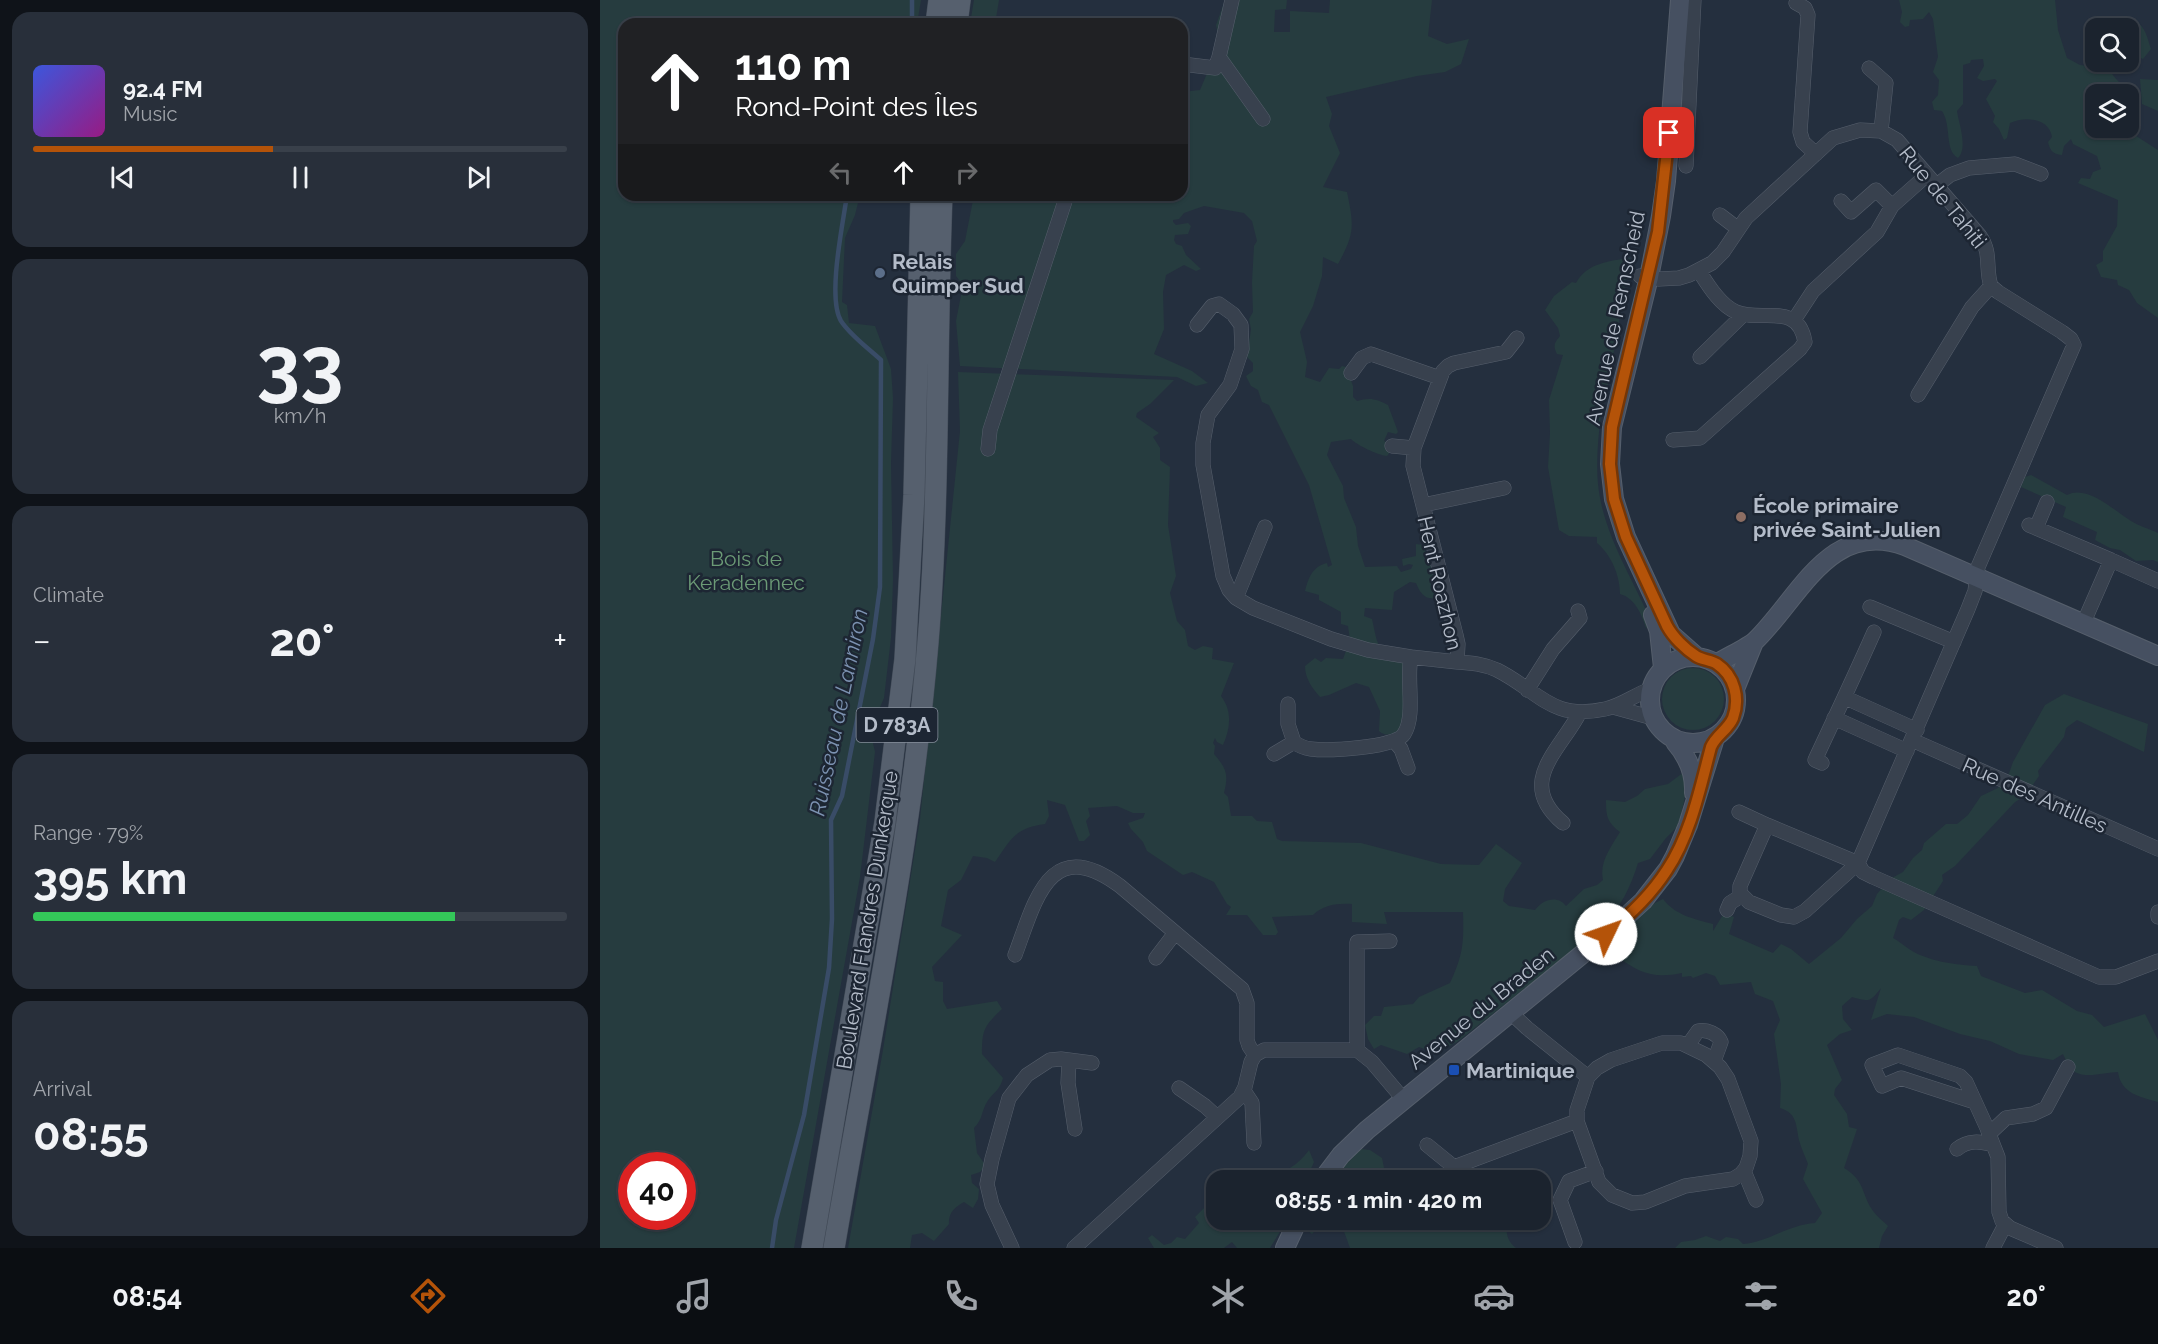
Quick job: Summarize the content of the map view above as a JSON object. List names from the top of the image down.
{
  "streets": {
    "main road": ["D 783A", "Boulevard Flandres Dunkerque"],
    "street": [
      "Rue de Tahiti",
      "Avenue de Remscheid",
      "Hent Roazhon",
      "Rue des Antilles",
      "Avenue du Braden"
    ]
  },
  "crossings": [
    ["Rue de Tahiti", "Avenue de Remscheid"],
    ["Avenue de Remscheid", "Hent Roazhon"],
    ["Avenue de Remscheid", "Avenue du Braden"],
    ["Hent Roazhon", "Avenue du Braden"]
  ],
  "water": ["Ruisseau de Lanniron"],
  "parks": ["Bois de Keradennec"],
  "places": {
    "other": ["Relais Quimper Sud", "École primaire privée Saint-Julien"],
    "transit": ["Martinique"]
  },
  "page": {
    "turn": ["110 m", "Rond-Point des Îles"],
    "song": ["92.4 FM", "Music"],
    "tile": [
      ["33", "km/h"],
      "Climate",
      ["Range · 79%", "395 km"],
      ["Arrival", "08:55"]
    ],
    "heat": ["−", "20°", "+"],
    "limit": "40",
    "trip": "08:55 · 1 min · 420 m",
    "tabs": ["08:54", "20°"]
  }
}
